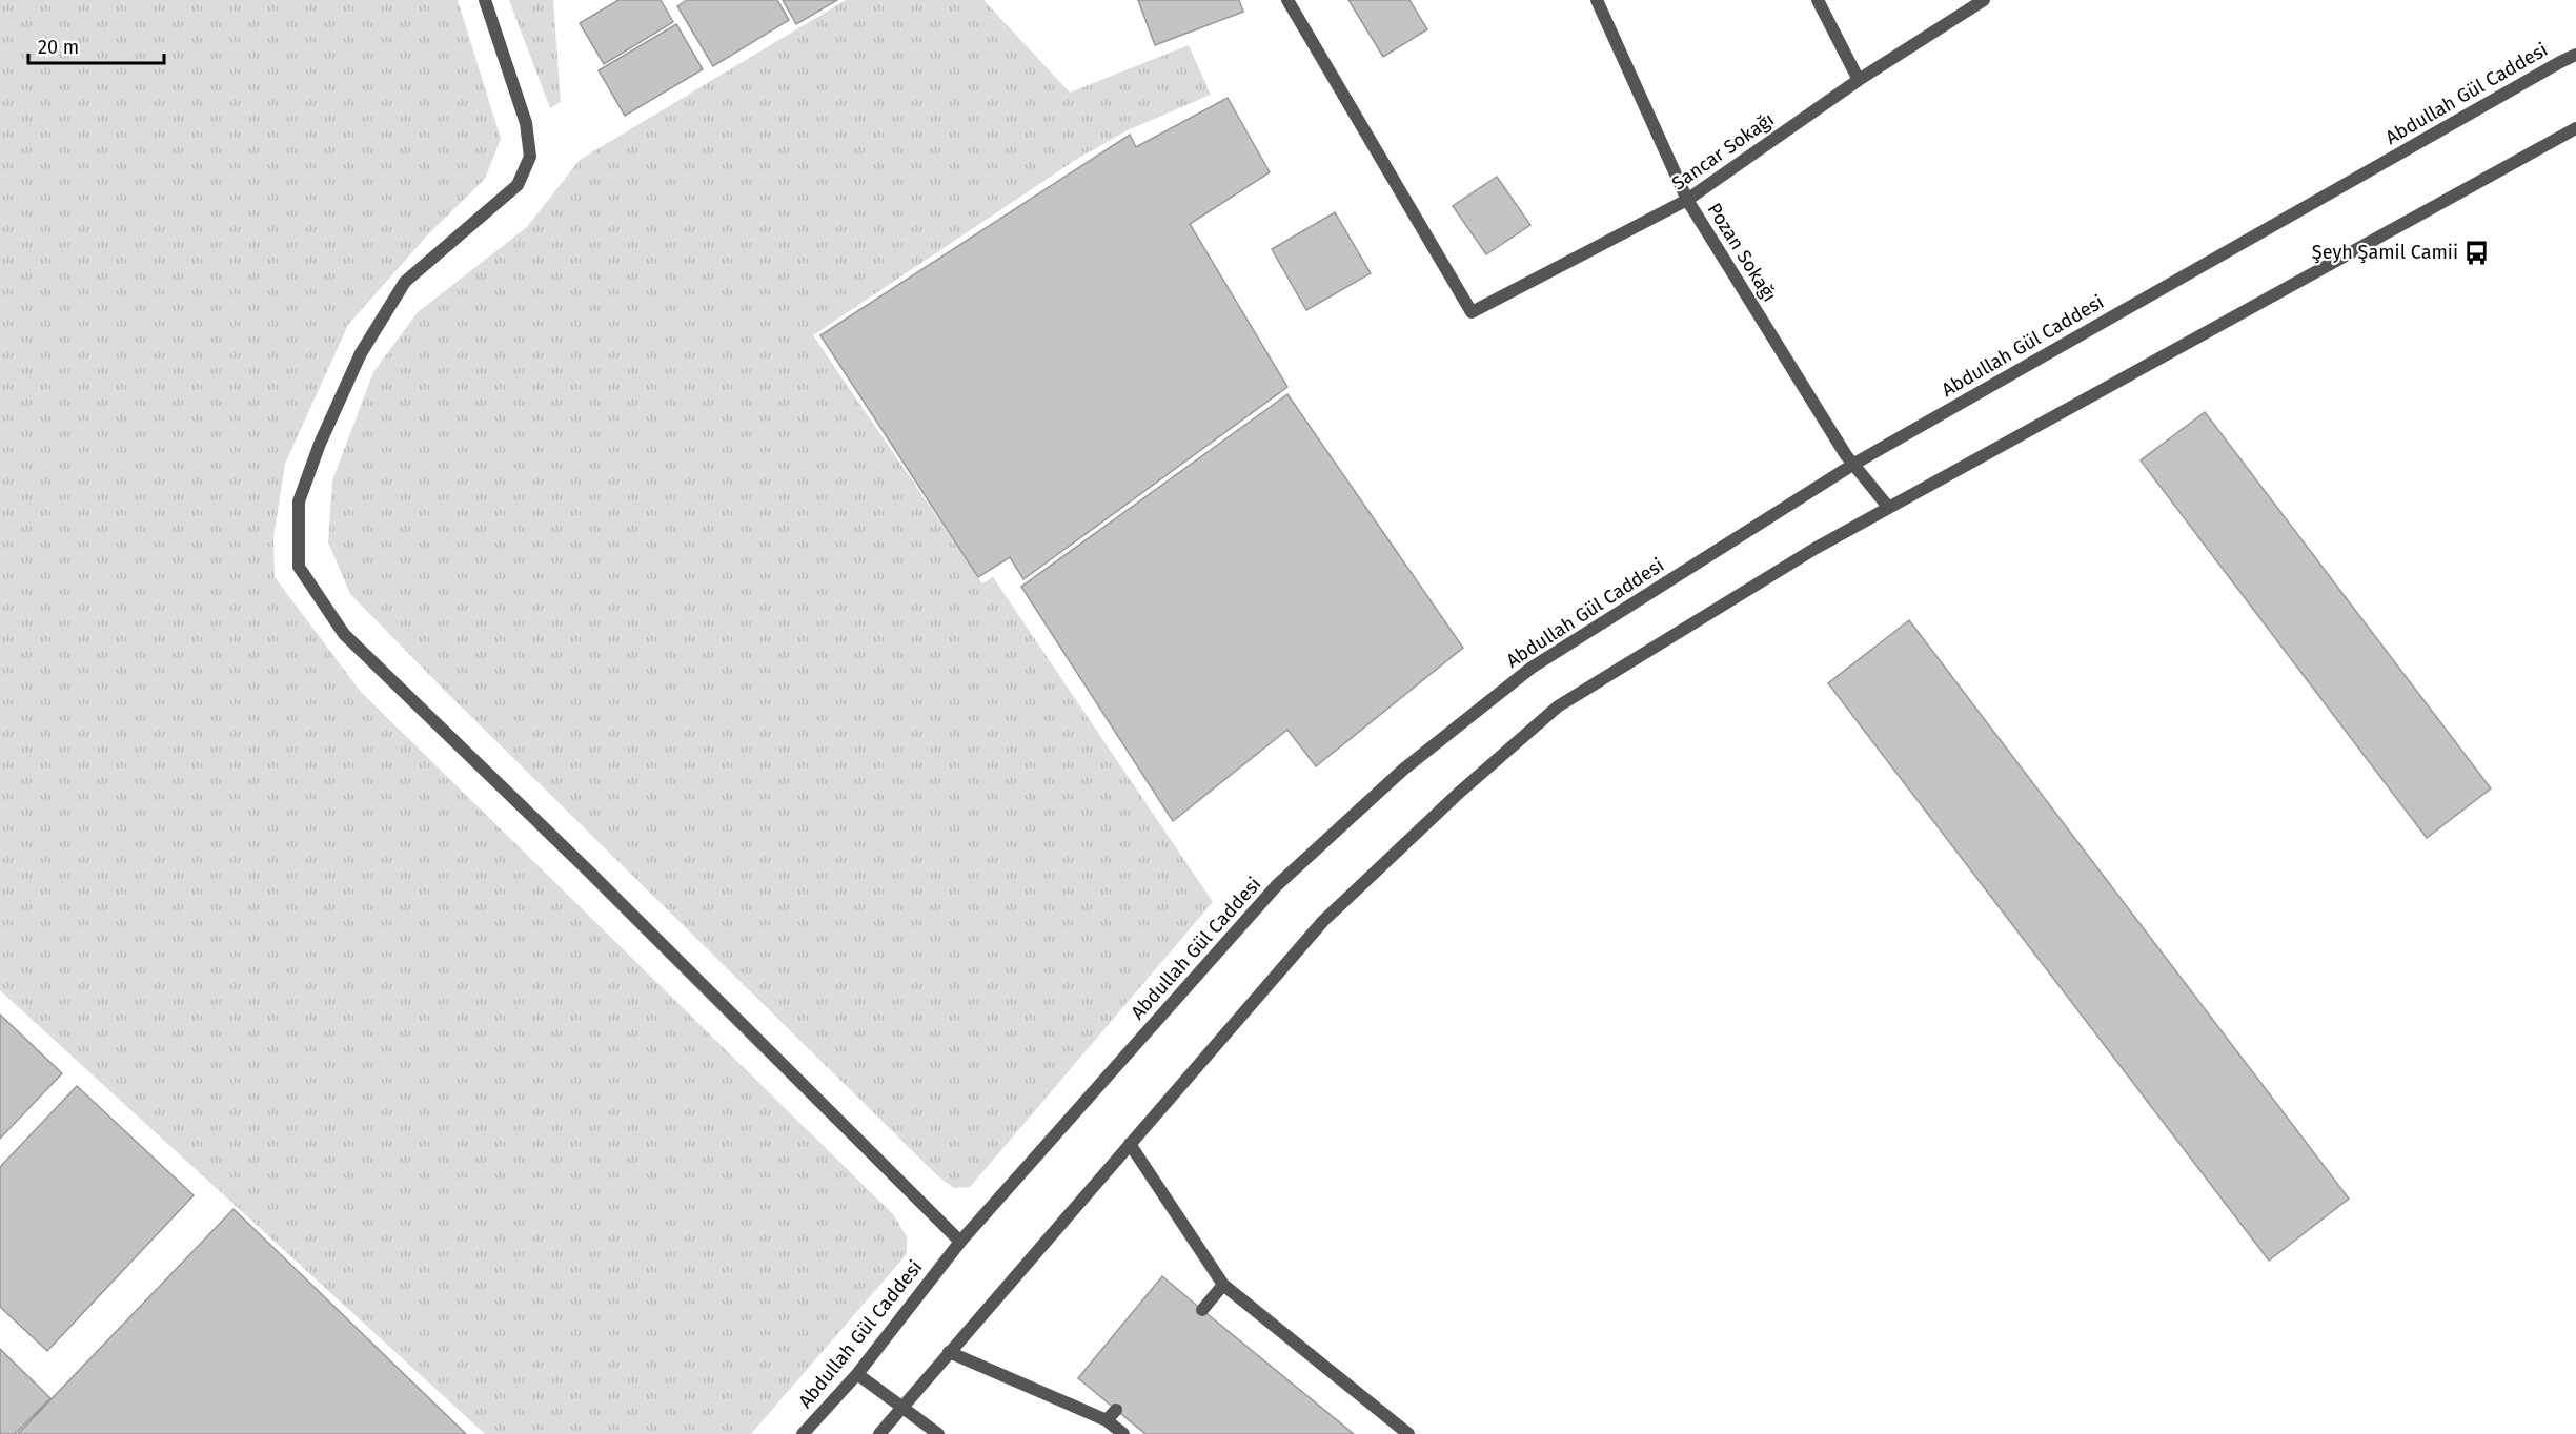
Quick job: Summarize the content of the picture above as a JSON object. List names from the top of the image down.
{
  "streets": {
    "street": ["Abdullah Gül Caddesi", "Sancar Sokağı", "Pozan Sokağı"]
  },
  "crossings": [
    ["Abdullah Gül Caddesi", "Pozan Sokağı"],
    ["Sancar Sokağı", "Pozan Sokağı"]
  ],
  "places": {
    "bus stop": ["Şeyh Şamil Camii"]
  },
  "scale_bar": "20 m"
}
